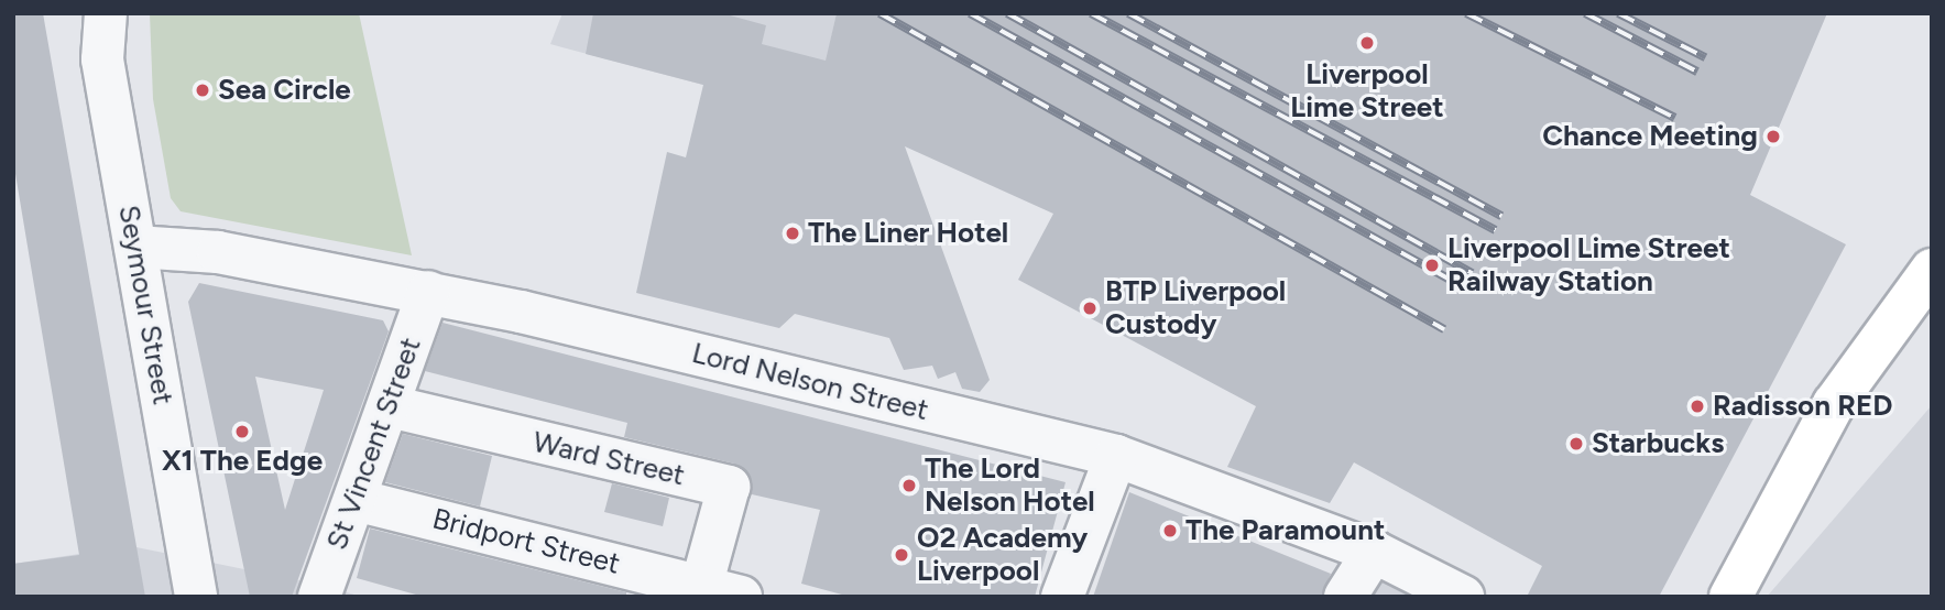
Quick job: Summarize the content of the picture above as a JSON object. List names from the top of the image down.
{
  "streets": {
    "street": [
      "Seymour Street",
      "Lord Nelson Street",
      "St Vincent Street",
      "Ward Street",
      "Bridport Street"
    ]
  },
  "crossings": [
    ["Seymour Street", "Lord Nelson Street"],
    ["Lord Nelson Street", "St Vincent Street"],
    ["St Vincent Street", "Ward Street"],
    ["St Vincent Street", "Bridport Street"],
    ["Ward Street", "Bridport Street"]
  ],
  "places": [
    "Liverpool Lime Street",
    "Sea Circle",
    "Chance Meeting",
    "The Liner Hotel",
    "Liverpool Lime Street Railway Station",
    "BTP Liverpool Custody",
    "Radisson RED",
    "X1 The Edge",
    "Starbucks",
    "The Lord Nelson Hotel",
    "The Paramount",
    "O2 Academy Liverpool"
  ]
}
